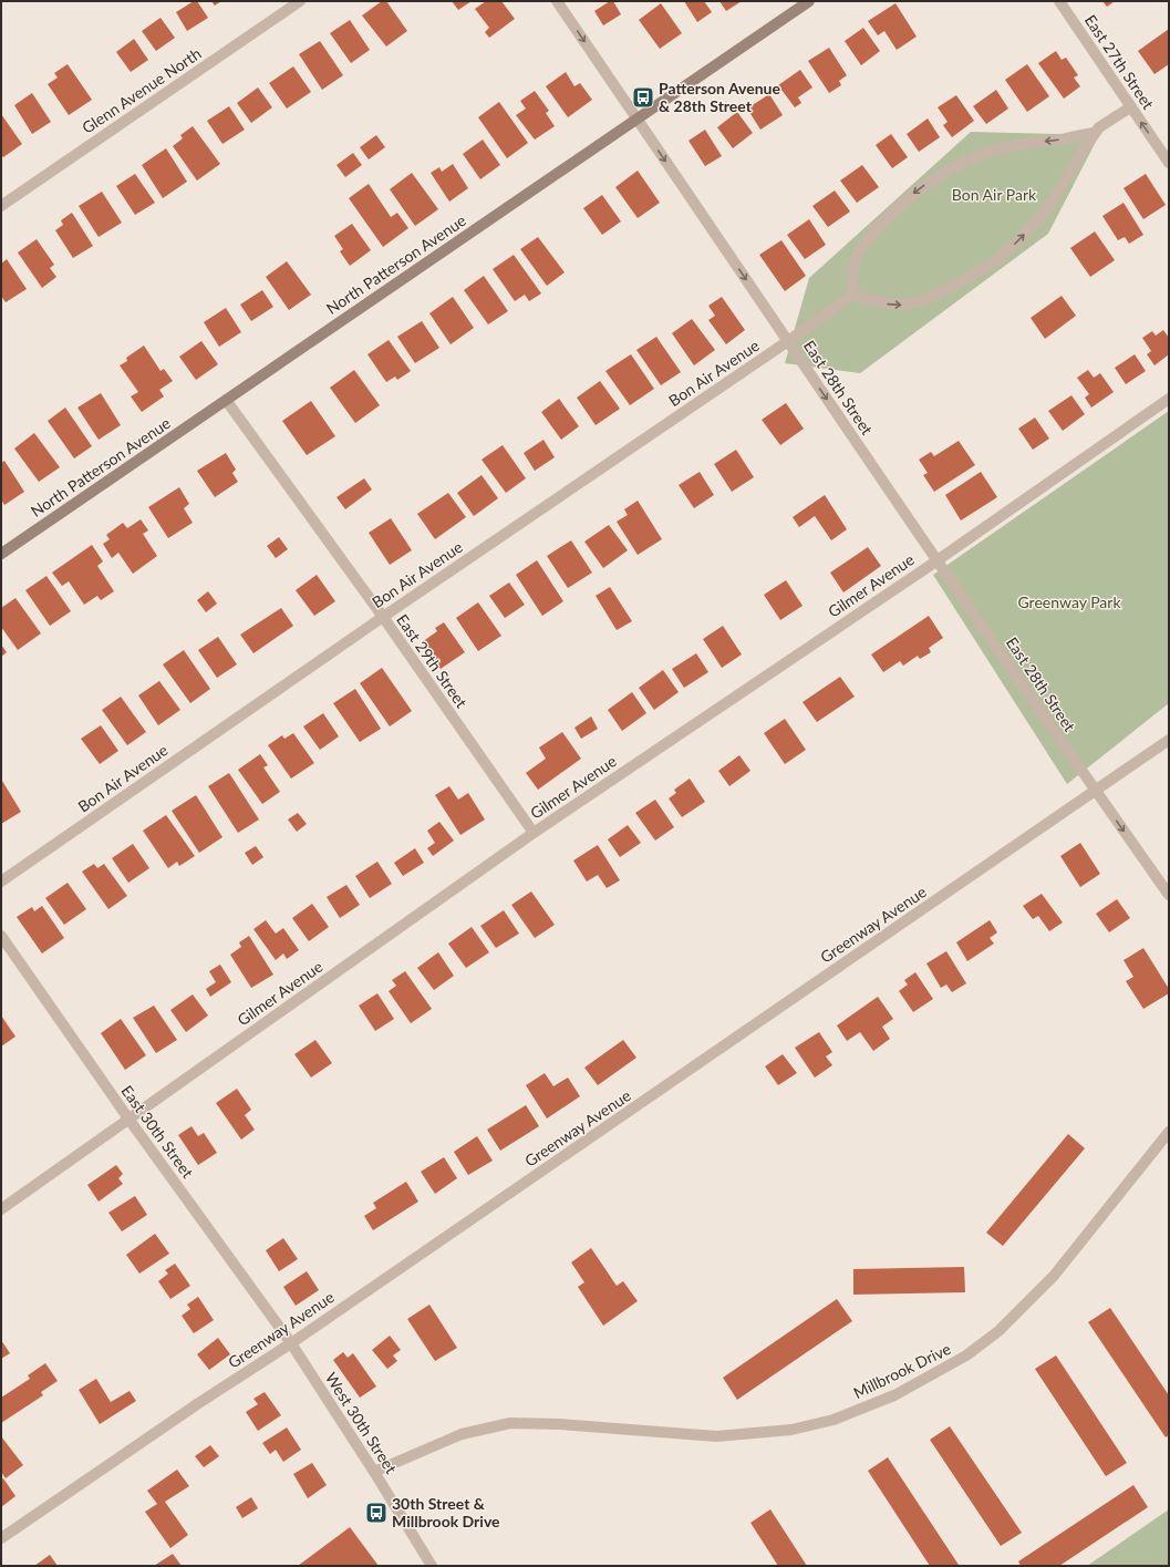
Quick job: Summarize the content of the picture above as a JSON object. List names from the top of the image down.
{
  "streets": {
    "main road": ["North Patterson Avenue"],
    "street": [
      "East 27th Street",
      "Glenn Avenue North",
      "Bon Air Avenue",
      "East 28th Street",
      "Gilmer Avenue",
      "East 29th Street",
      "Greenway Avenue",
      "East 30th Street",
      "Millbrook Drive",
      "West 30th Street"
    ]
  },
  "crossings": [
    ["North Patterson Avenue", "East 28th Street"],
    ["North Patterson Avenue", "East 29th Street"],
    ["Bon Air Avenue", "East 28th Street"],
    ["Bon Air Avenue", "East 29th Street"],
    ["East 28th Street", "Gilmer Avenue"],
    ["East 28th Street", "Greenway Avenue"],
    ["Gilmer Avenue", "East 29th Street"],
    ["Gilmer Avenue", "East 30th Street"],
    ["Greenway Avenue", "East 30th Street"],
    ["Greenway Avenue", "West 30th Street"],
    ["East 30th Street", "West 30th Street"],
    ["Millbrook Drive", "West 30th Street"]
  ],
  "one_way": ["East 28th Street"],
  "parks": ["Bon Air Park", "Greenway Park"],
  "places": {
    "bus stop": ["Patterson Avenue & 28th Street", "30th Street & Millbrook Drive"]
  }
}
